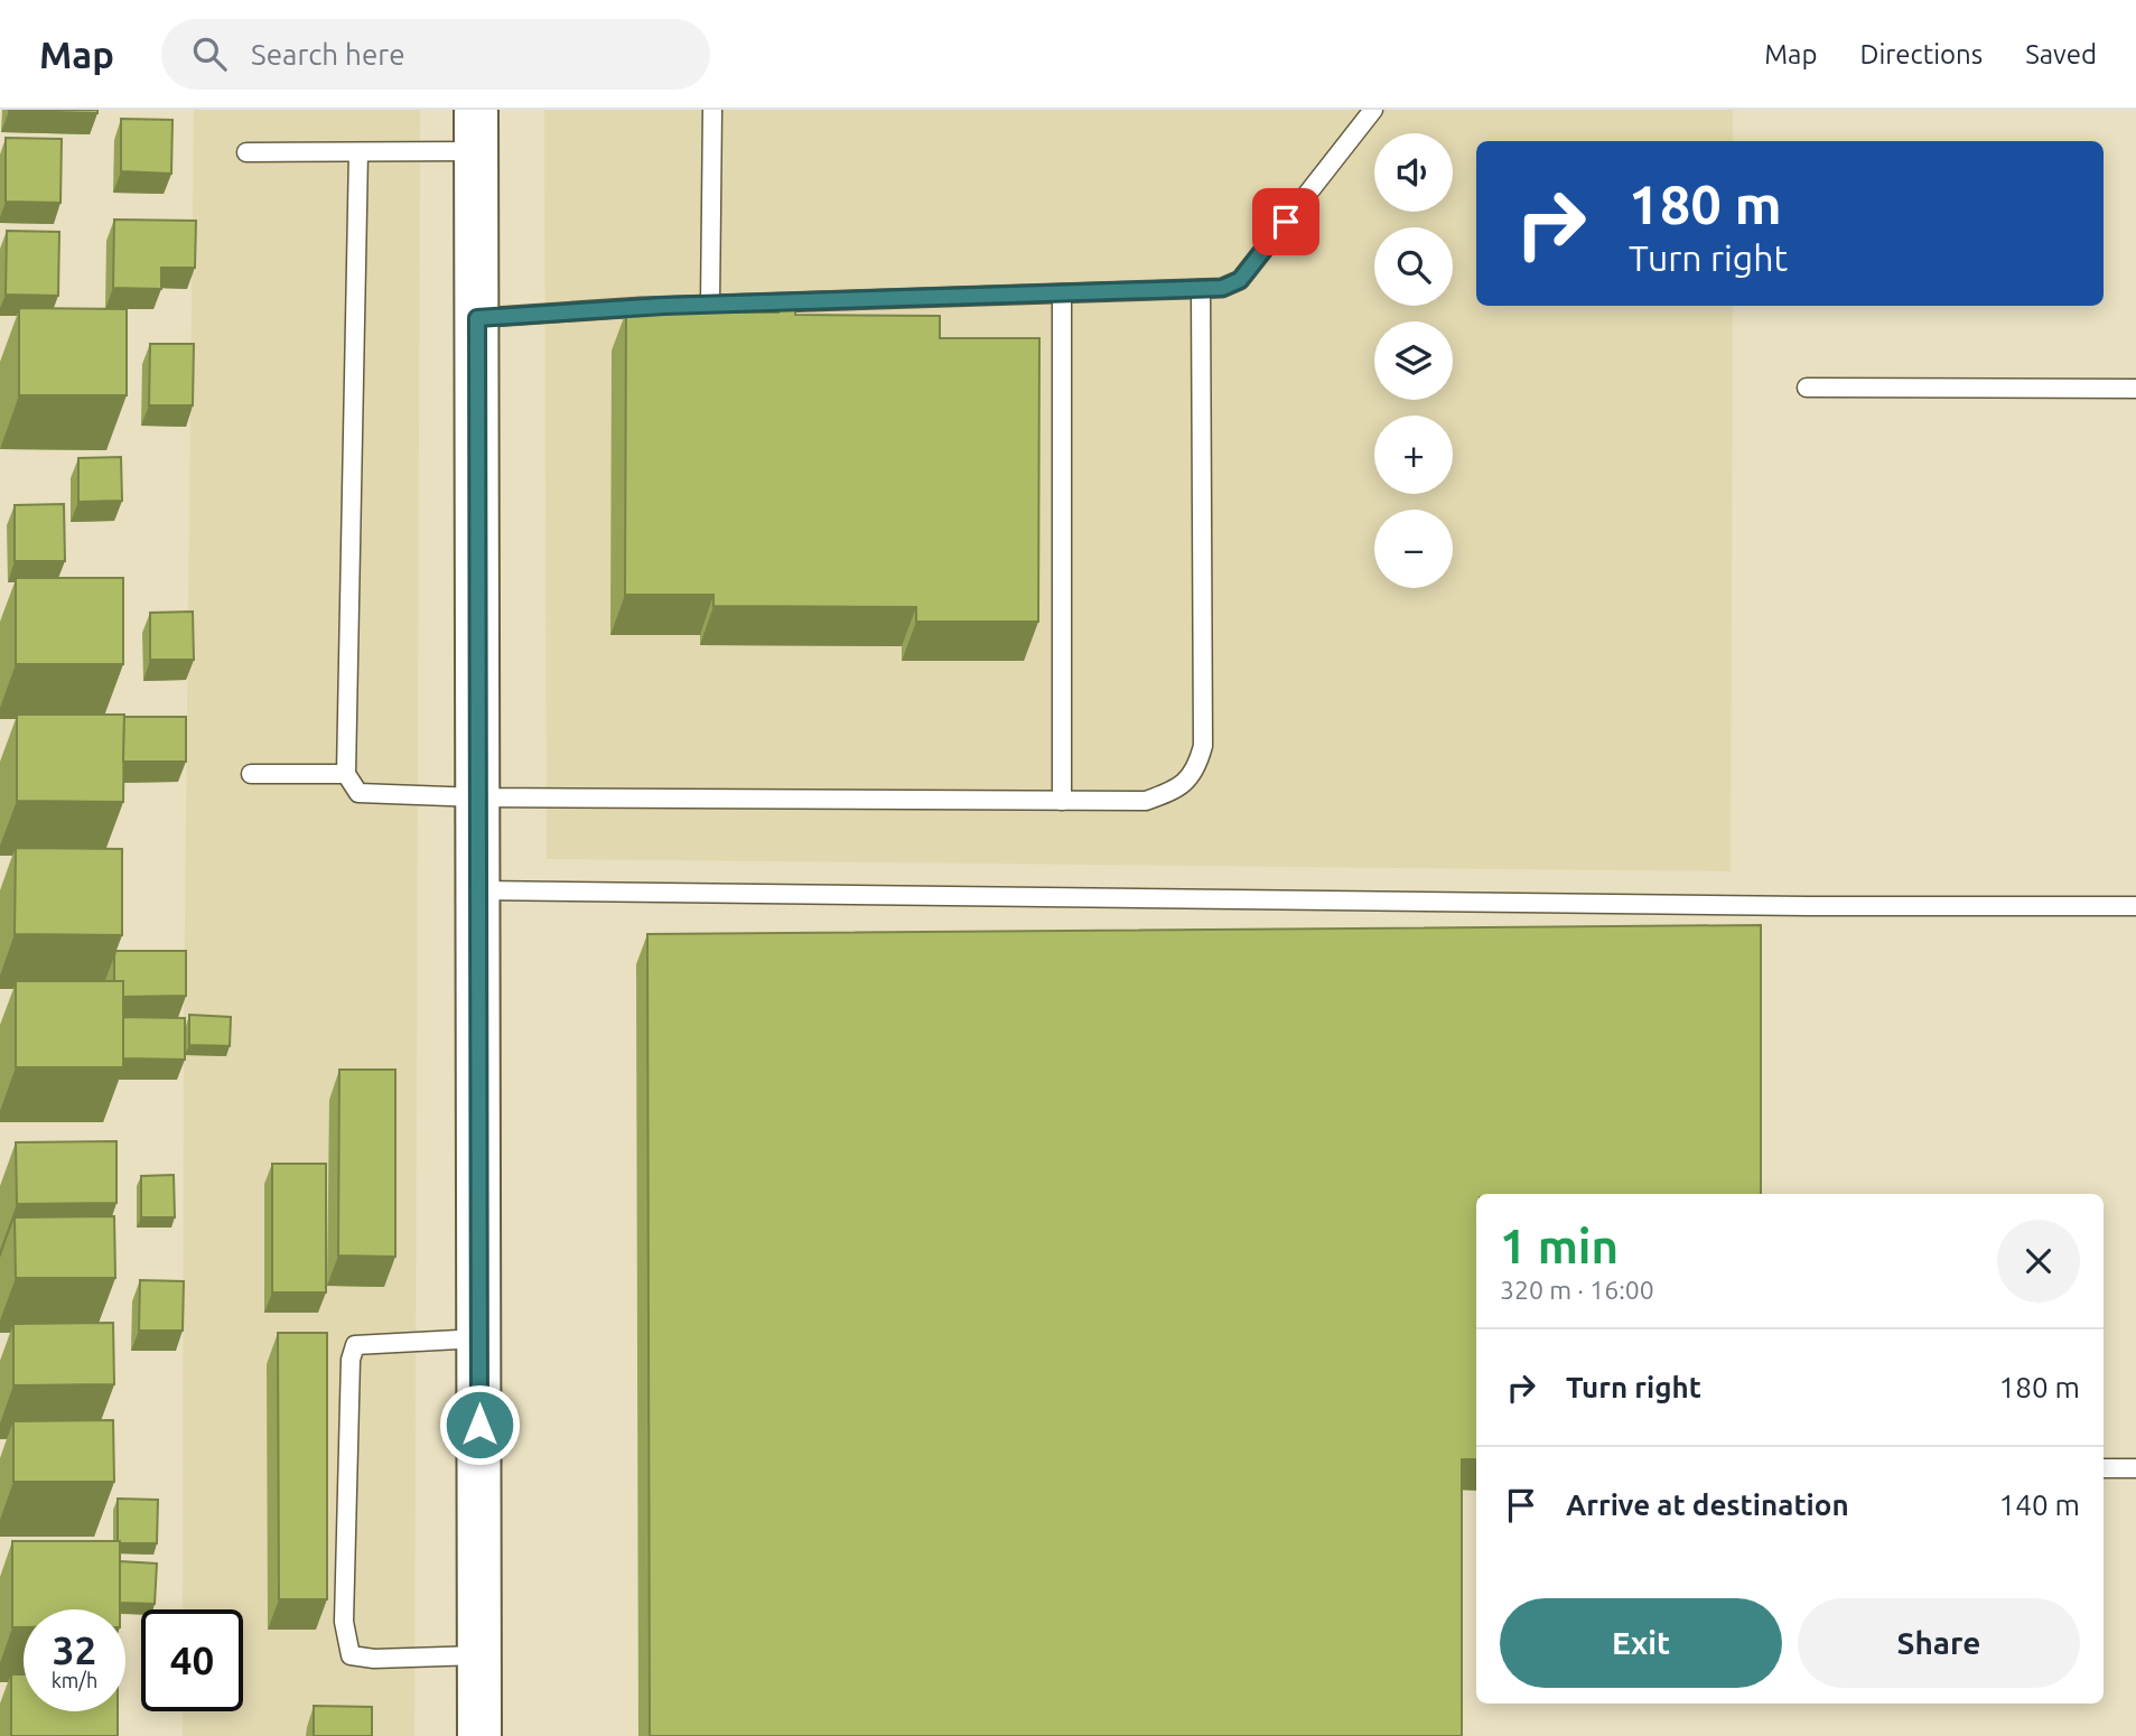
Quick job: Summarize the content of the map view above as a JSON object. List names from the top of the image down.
{
  "page": {
    "header": "Map",
    "search": "Search here",
    "nav": ["Map", "Directions", "Saved"],
    "map_buttons": ["+", "−"],
    "turn": ["180 m", "Turn right"],
    "heading": ["1 min", "320 m · 16:00"],
    "list": [
      {
        "name": "Turn right",
        "value": "180 m"
      },
      {
        "name": "Arrive at destination",
        "value": "140 m"
      }
    ],
    "buttons": ["Exit", "Share"],
    "speed": "32 km/h",
    "limit": "40"
  }
}
